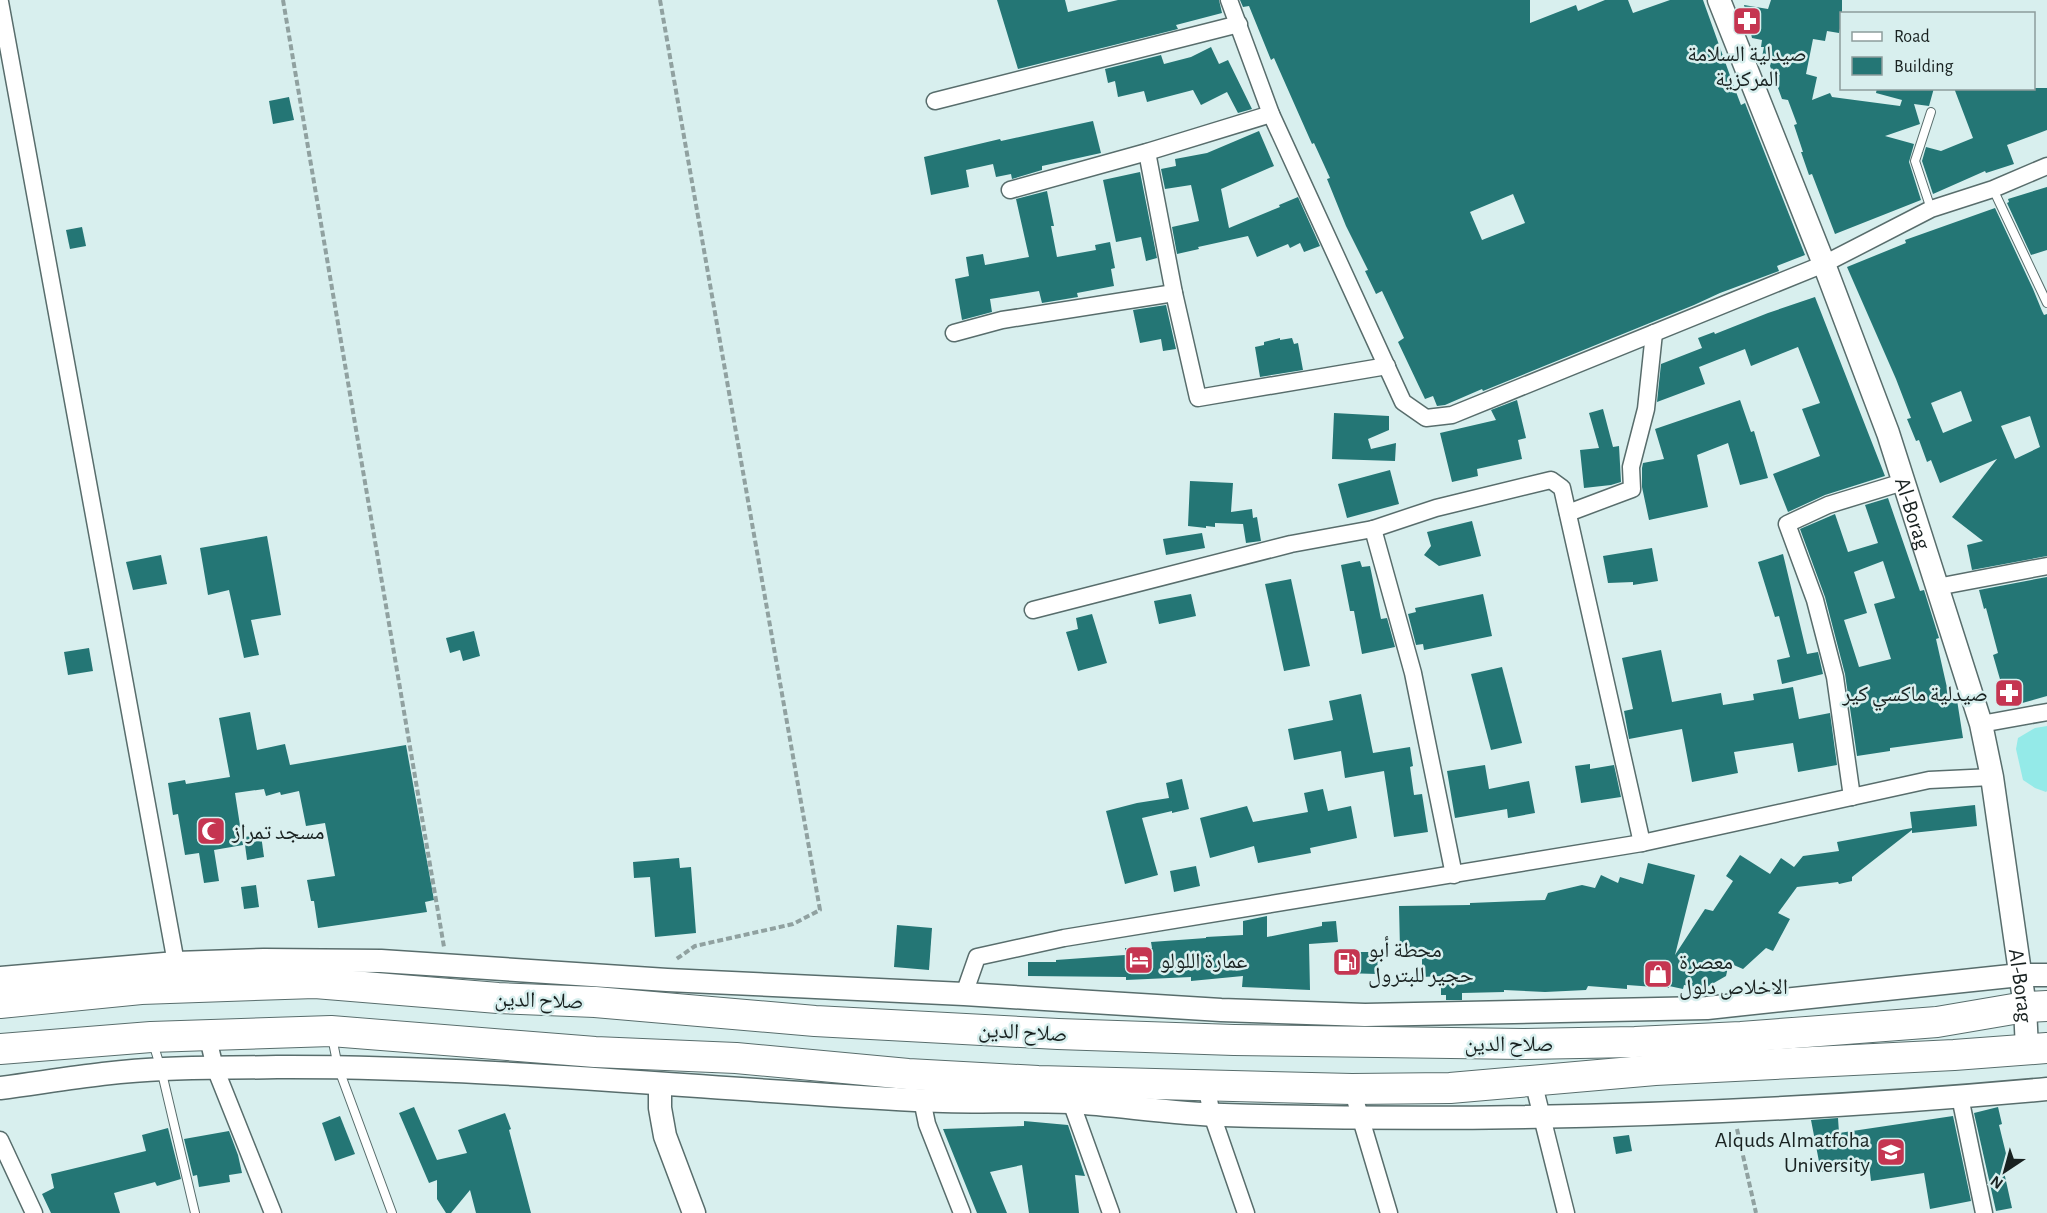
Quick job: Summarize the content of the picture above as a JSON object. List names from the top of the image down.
{
  "streets": {
    "highway": ["صلاح الدين"],
    "main road": ["Al-Borag"]
  },
  "crossings": [
    ["Al-Borag", "صلاح الدين"]
  ],
  "places": {
    "pharmacy": ["صيدلية السلامة المركزية", "صيدلية ماكسي كير"],
    "mosque": ["مسجد تمراز"],
    "hotel": ["عمارة اللولو"],
    "fuel station": ["محطة أبو حجير للبترول"],
    "shop": ["معصرة الاخلاص دلول"],
    "school or university": ["Alquds Almatfoha University"]
  },
  "legend": ["Road", "Building"],
  "north": "bottom left"
}
